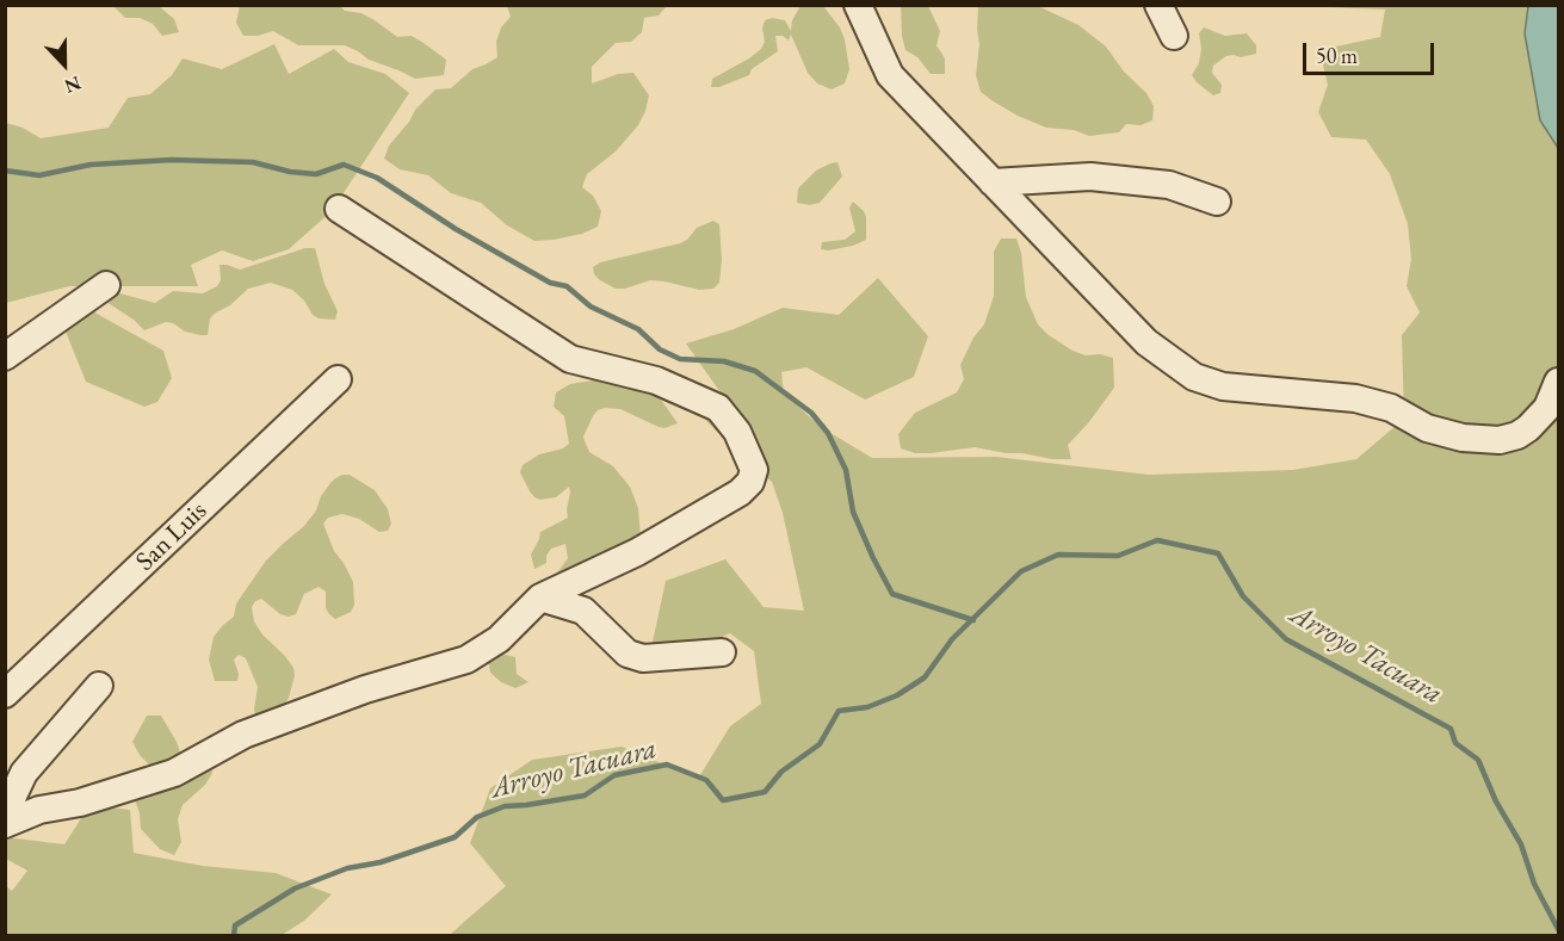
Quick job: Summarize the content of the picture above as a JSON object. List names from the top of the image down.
{
  "streets": {
    "street": ["San Luis"]
  },
  "water": ["Arroyo Tacuara"],
  "scale_bar": "50 m",
  "north": "bottom"
}
